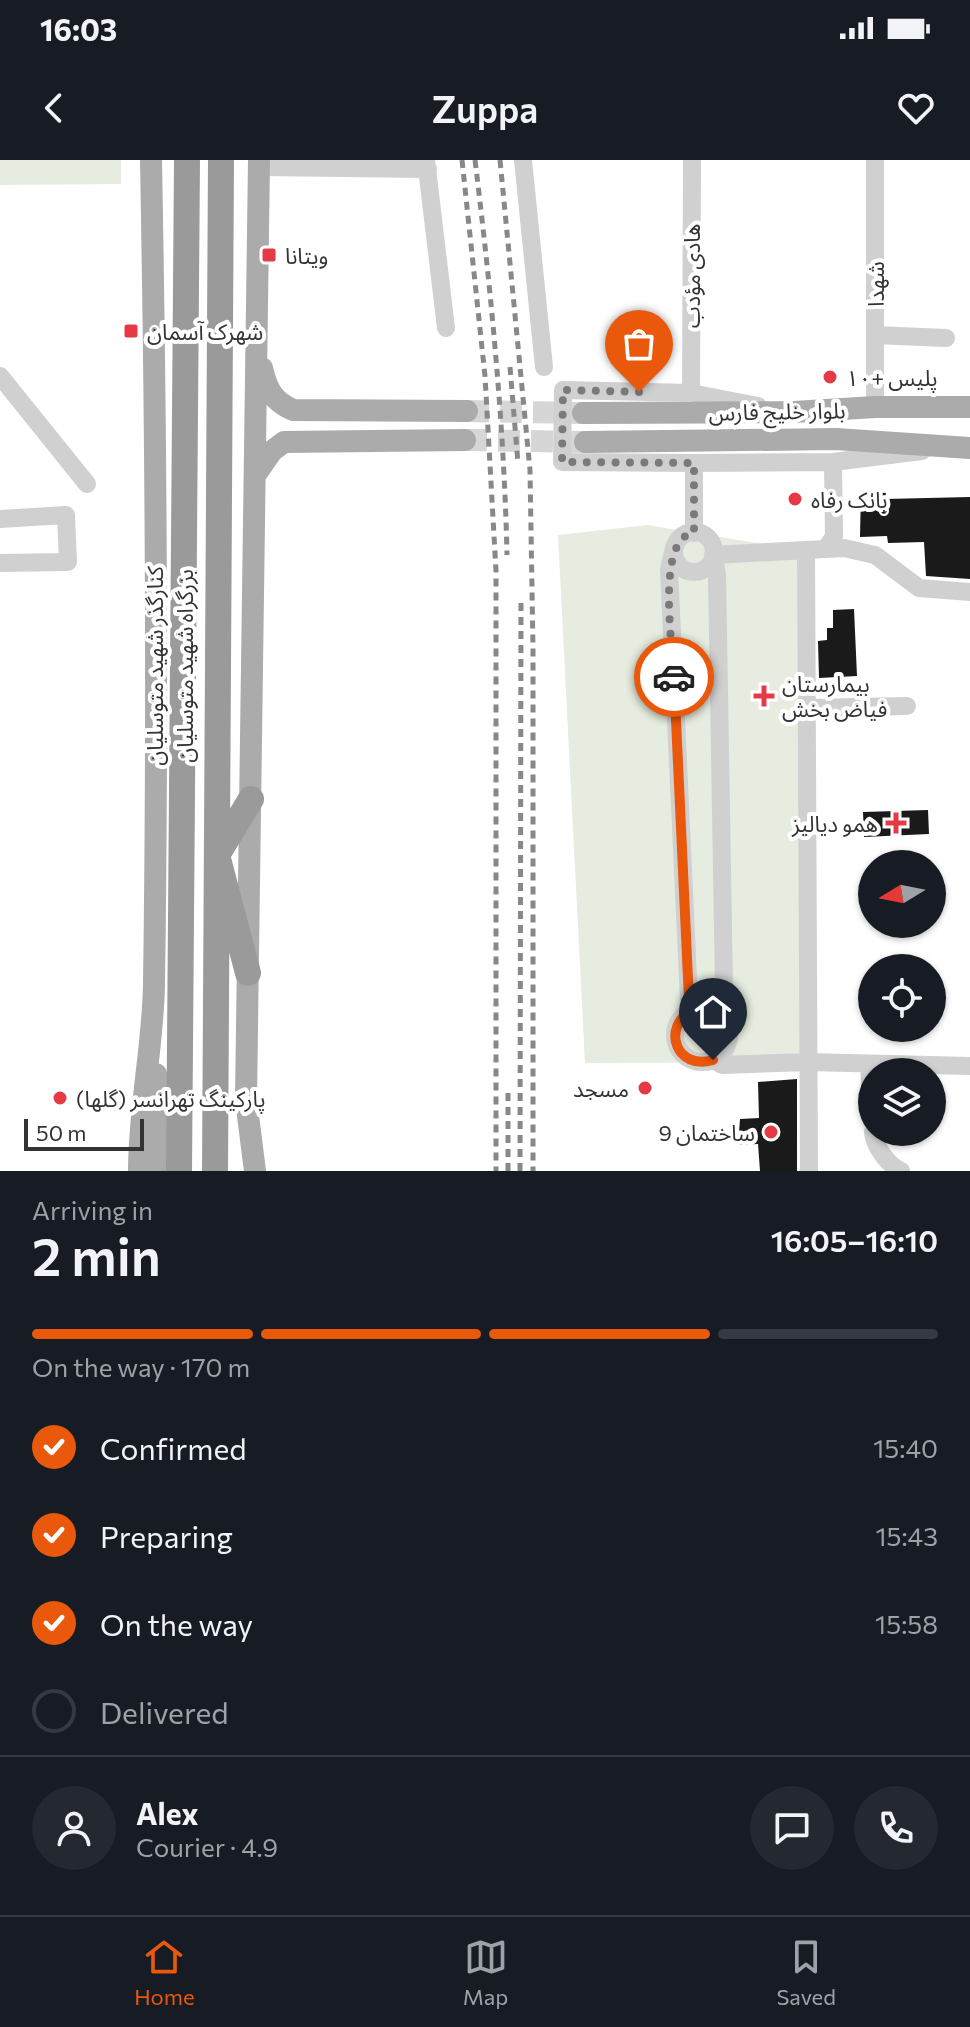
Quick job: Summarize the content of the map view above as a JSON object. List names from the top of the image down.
{
  "streets": {
    "highway": ["بزرگراه شهید متوسلیان"],
    "main road": ["بلوار خلیج فارس", "کنارگذر شهید متوسلیان"],
    "street": ["هادی مؤدب", "شهدا"]
  },
  "crossings": [
    ["شهدا", "بلوار خلیج فارس"]
  ],
  "places": {
    "transit": ["ویتانا", "شهرک آسمان"],
    "other": [
      "پلیس +۱۰",
      "بانک رفاه",
      "مسجد",
      "پارکینگ تهرانسر (گلها)",
      "ساختمان 9"
    ],
    "health": ["بیمارستان فیاض بخش", "همو دیالیز"]
  },
  "scale_bar": "50 m",
  "north": "left",
  "page": {
    "status": "16:03",
    "header": "Zuppa",
    "scale": "50 m",
    "heading": ["2 min", "Arriving in", "16:05–16:10"],
    "panel": ["Alex", "Courier · 4.9"],
    "bar": "On the way · 170 m",
    "list": [
      ["Confirmed", "15:40"],
      ["Preparing", "15:43"],
      ["On the way", "15:58"],
      "Delivered"
    ],
    "tabs": ["Home", "Map", "Saved"]
  }
}
